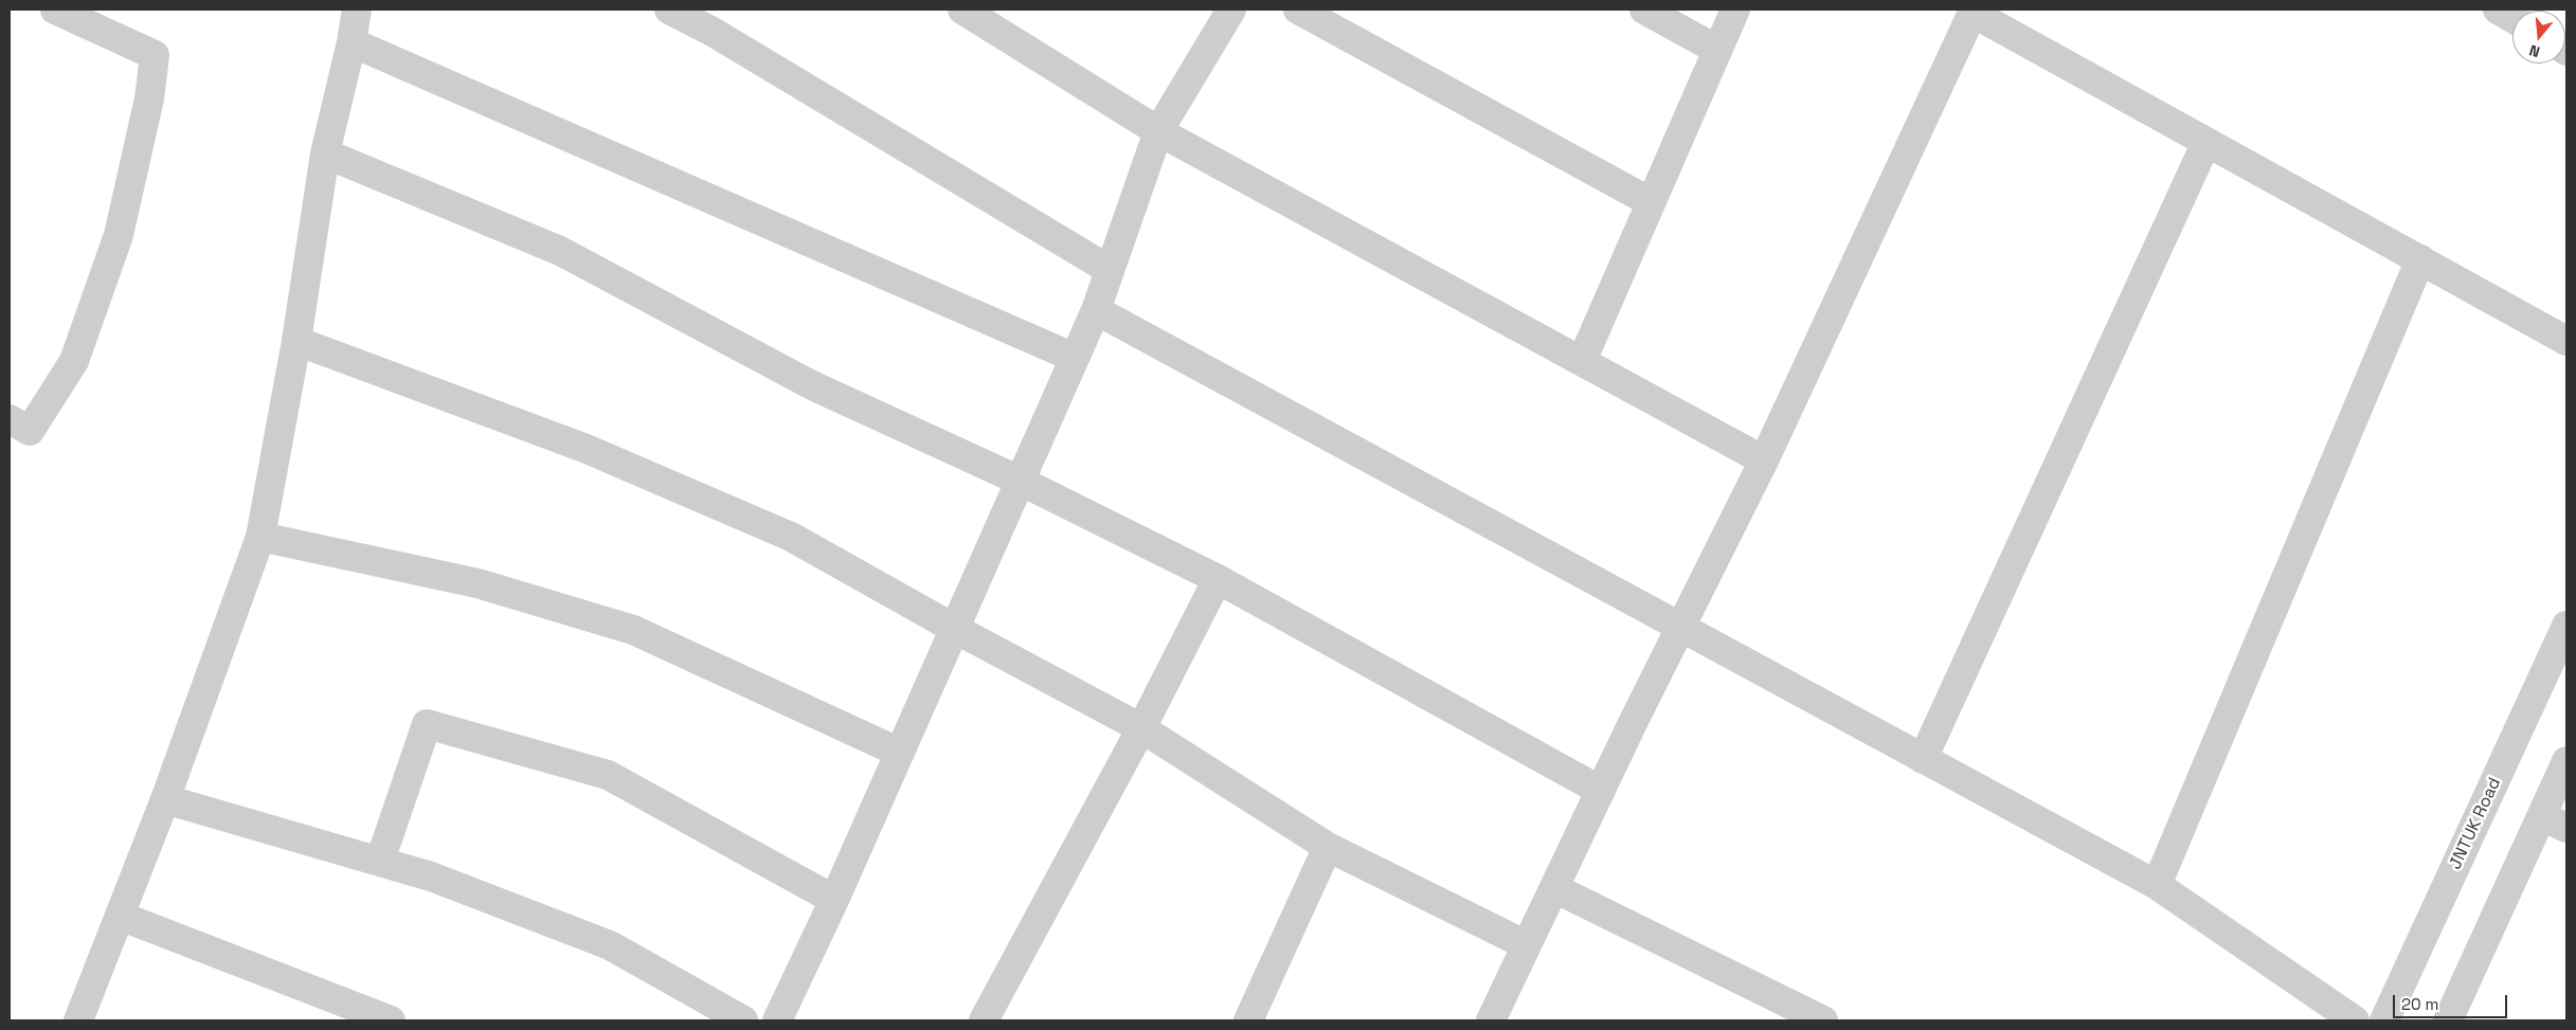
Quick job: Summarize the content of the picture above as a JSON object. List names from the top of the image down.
{
  "streets": {
    "street": ["JNTUK Road"]
  },
  "scale_bar": "20 m",
  "north": "bottom"
}
